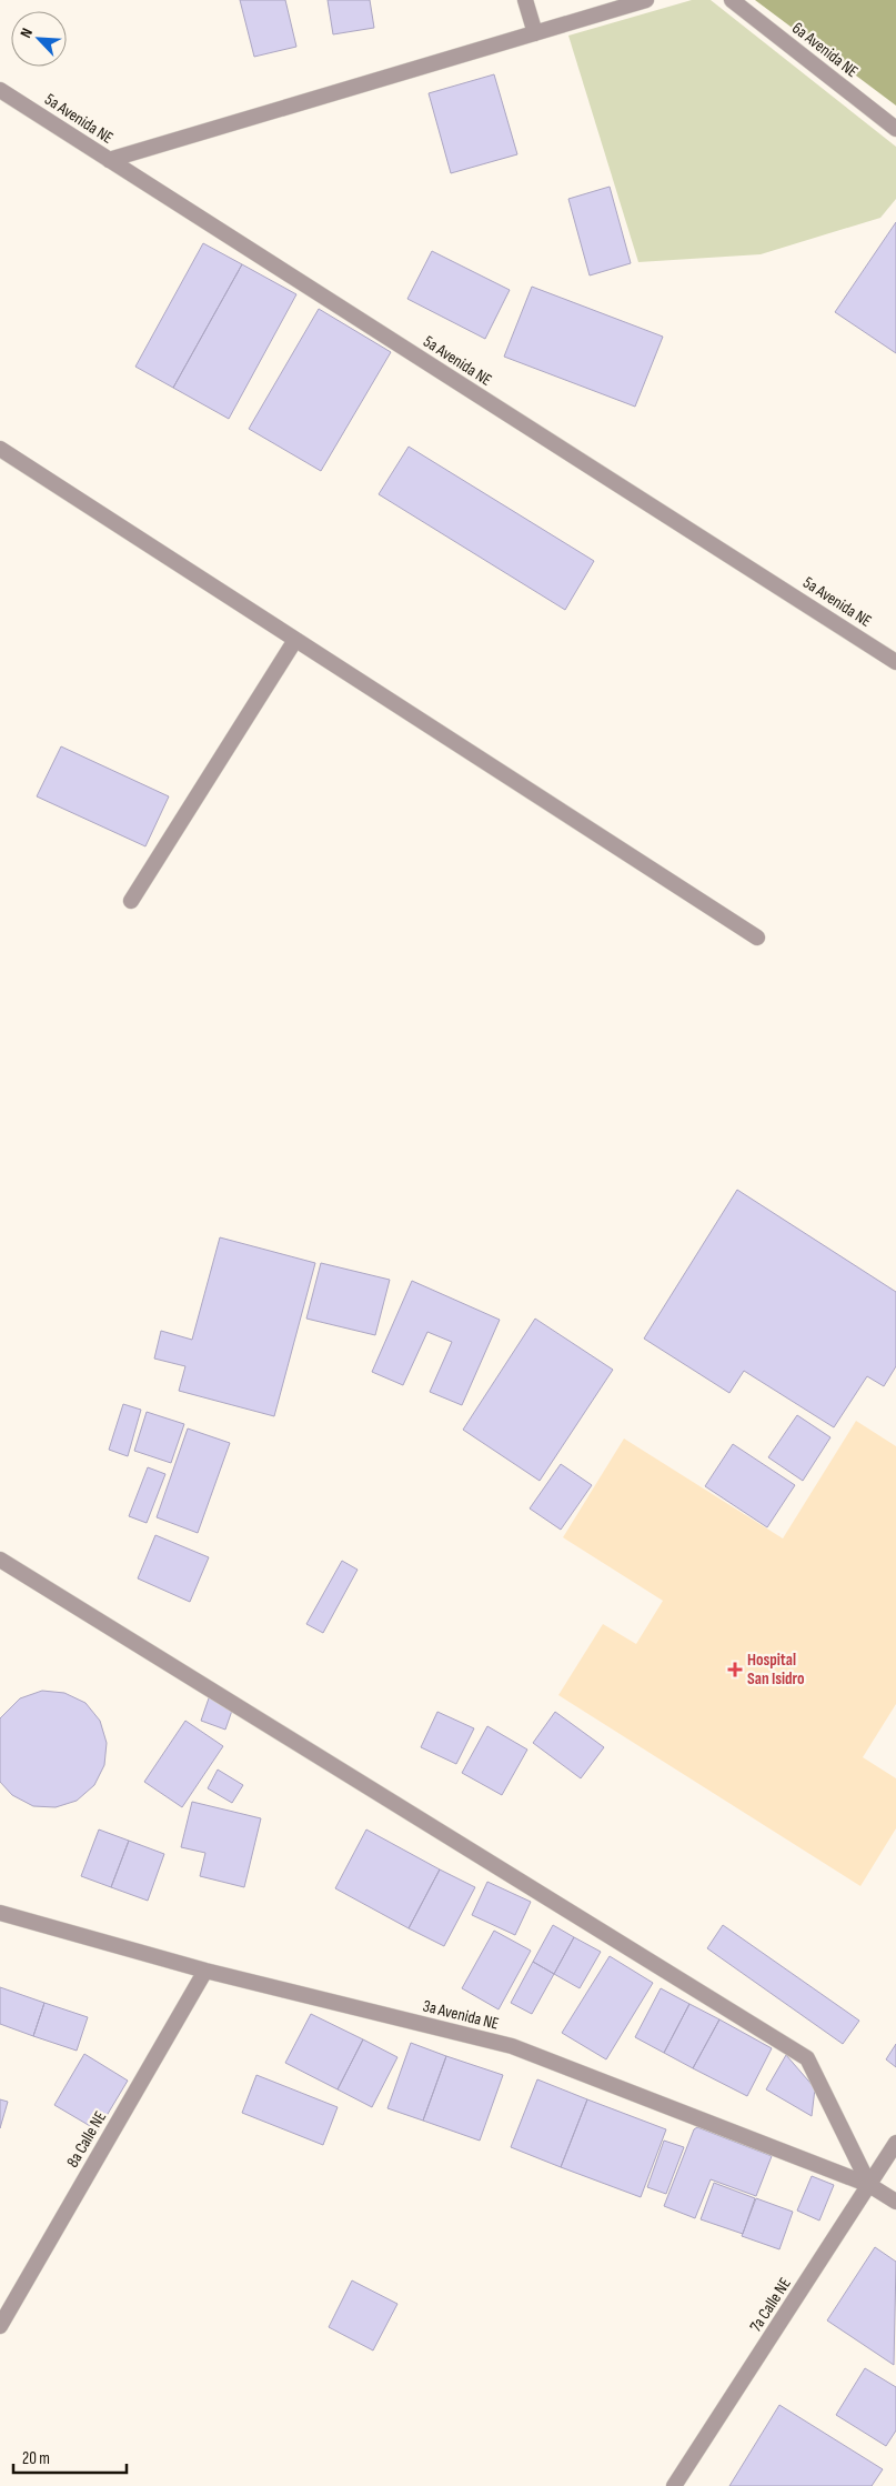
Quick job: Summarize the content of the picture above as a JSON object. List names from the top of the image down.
{
  "streets": {
    "street": [
      "6a Avenida NE",
      "5a Avenida NE",
      "3a Avenida NE",
      "8a Calle NE",
      "7a Calle NE"
    ]
  },
  "crossings": [
    ["3a Avenida NE", "8a Calle NE"],
    ["3a Avenida NE", "7a Calle NE"]
  ],
  "places": {
    "health": ["Hospital San Isidro"]
  },
  "scale_bar": "20 m",
  "north": "top left"
}
